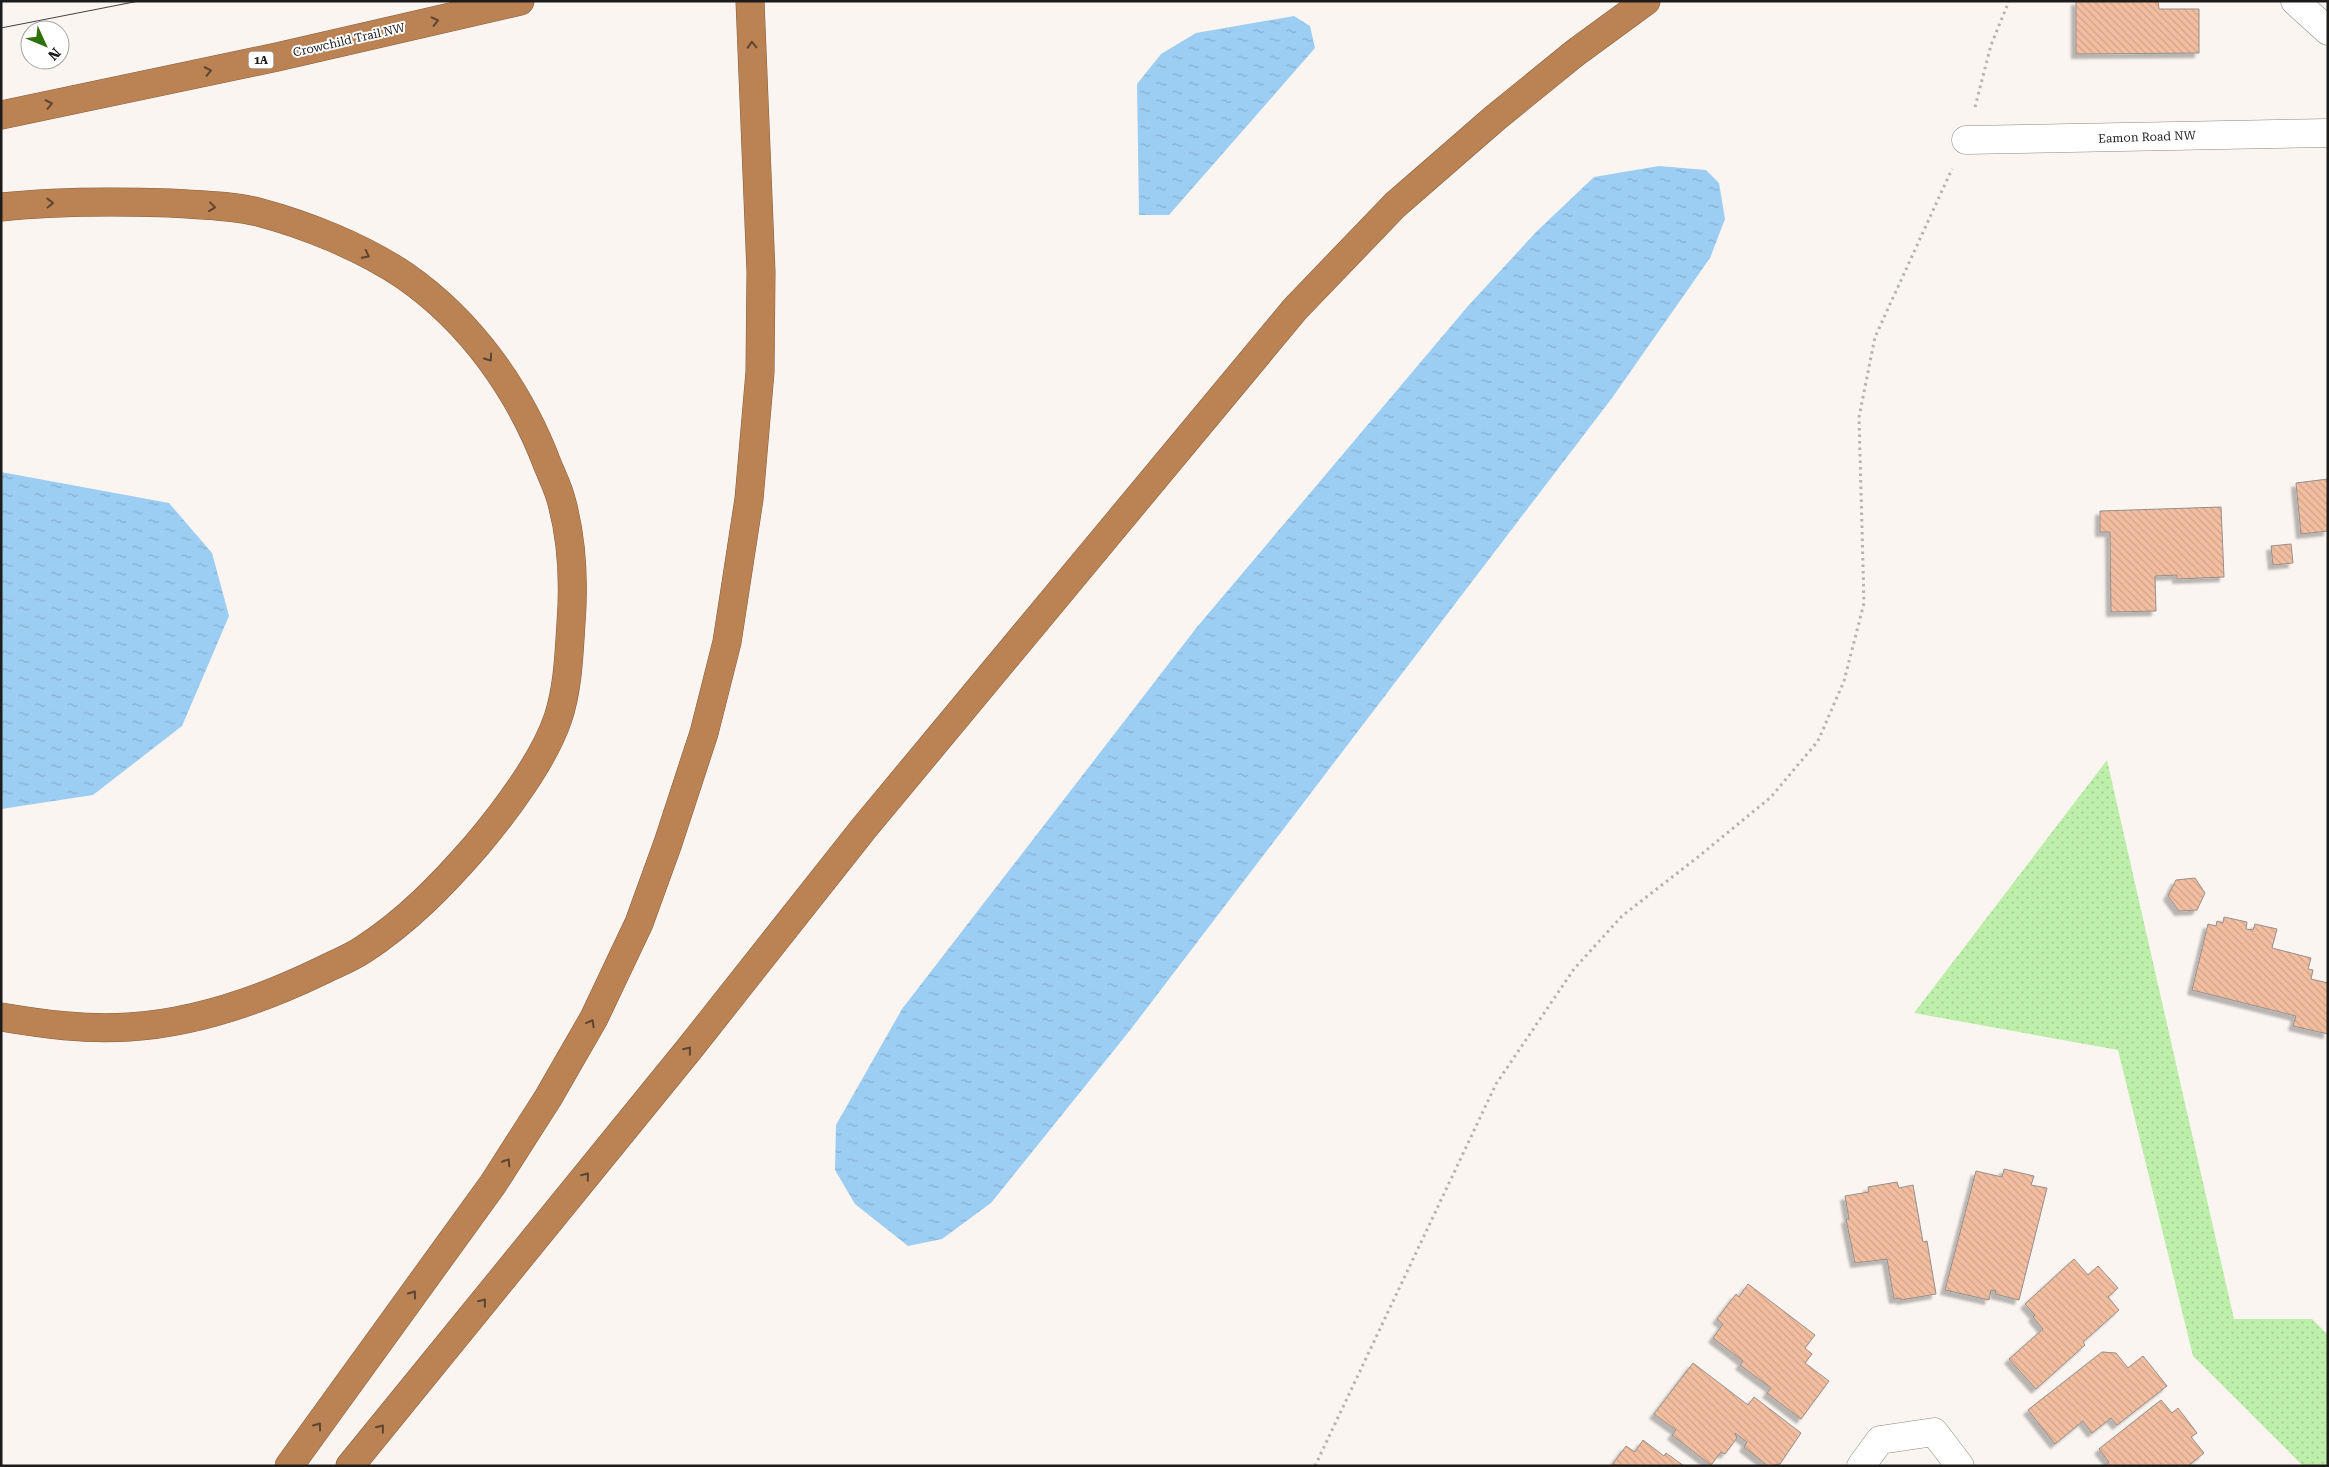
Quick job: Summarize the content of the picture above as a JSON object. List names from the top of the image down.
{
  "streets": {
    "highway": ["Crowchild Trail NW", "1A"],
    "street": ["Eamon Road NW"]
  },
  "one_way": ["Crowchild Trail NW"],
  "north": "bottom right"
}
